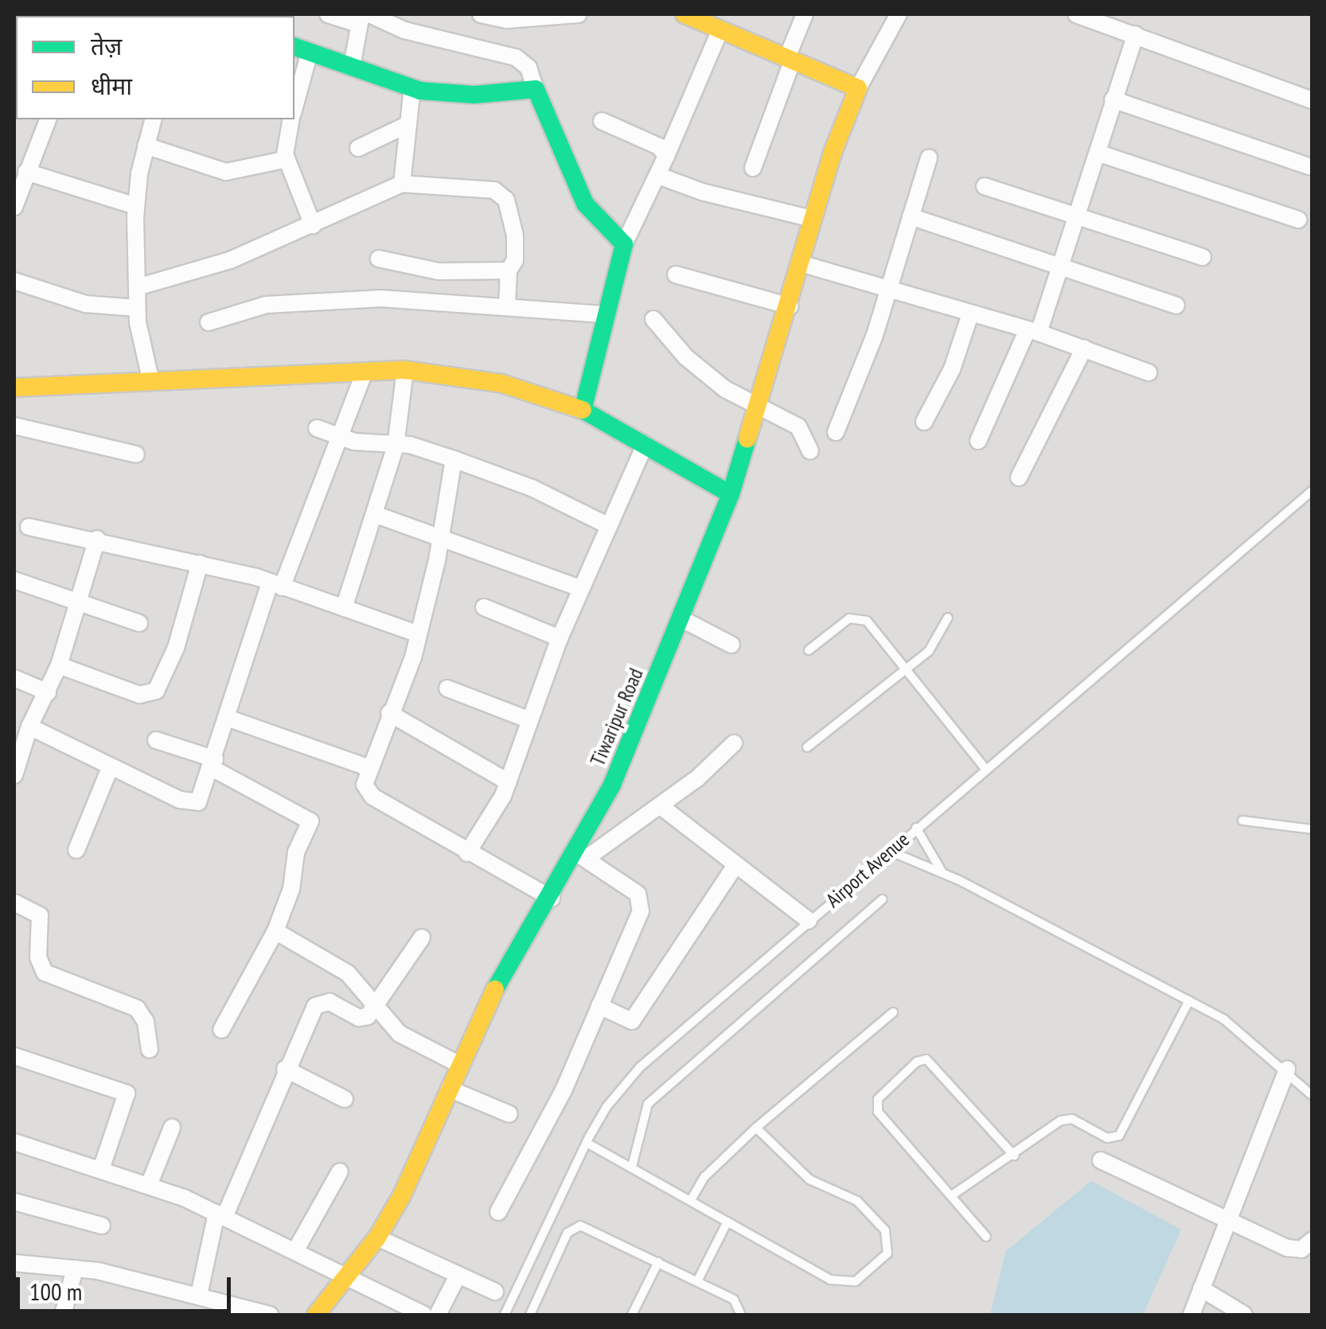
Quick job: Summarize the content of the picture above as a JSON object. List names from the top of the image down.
{
  "streets": {
    "street": ["Tiwaripur Road"],
    "lane": ["Airport Avenue"]
  },
  "legend": ["तेज़", "धीमा"],
  "scale_bar": "100 m"
}
